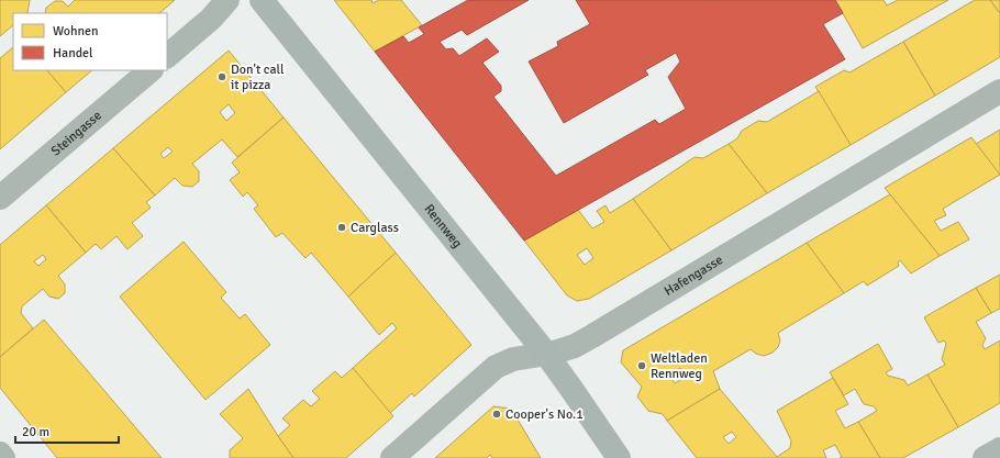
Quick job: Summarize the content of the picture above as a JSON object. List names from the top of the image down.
{
  "streets": {
    "main road": ["Rennweg"],
    "street": ["Steingasse", "Hafengasse"]
  },
  "crossings": [
    ["Rennweg", "Hafengasse"]
  ],
  "places": [
    "Don't call it pizza",
    "Carglass",
    "Weltladen Rennweg",
    "Cooper's No.1"
  ],
  "legend": ["Wohnen", "Handel"],
  "scale_bar": "20 m"
}
